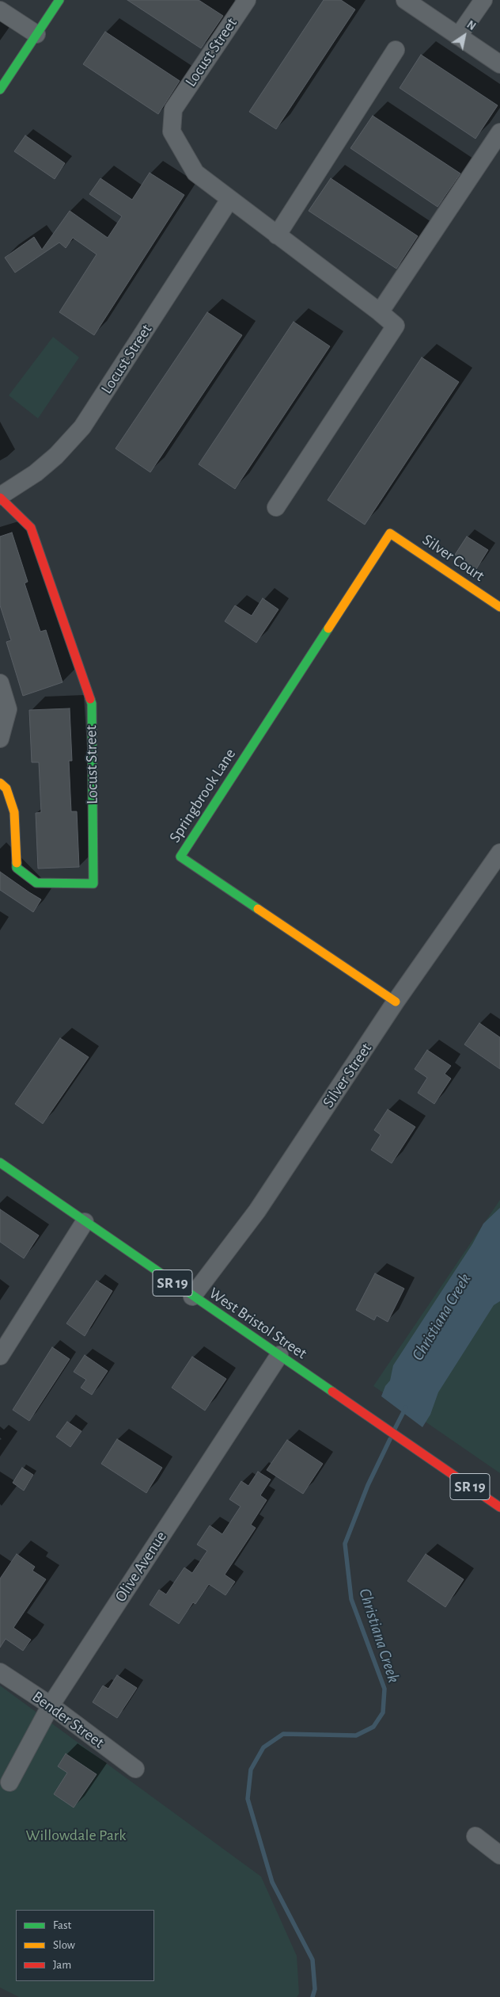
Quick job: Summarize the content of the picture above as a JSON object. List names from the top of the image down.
{
  "streets": {
    "street": [
      "Locust Street",
      "Silver Court",
      "Springbrook Lane",
      "Silver Street",
      "SR 19",
      "West Bristol Street",
      "Olive Avenue",
      "Bender Street"
    ]
  },
  "crossings": [
    ["Silver Court", "Springbrook Lane"],
    ["Springbrook Lane", "Silver Street"],
    ["Silver Street", "West Bristol Street"],
    ["West Bristol Street", "Olive Avenue"],
    ["Olive Avenue", "Bender Street"]
  ],
  "water": ["Christiana Creek"],
  "parks": ["Willowdale Park"],
  "legend": ["Fast", "Slow", "Jam"],
  "north": "top right"
}
